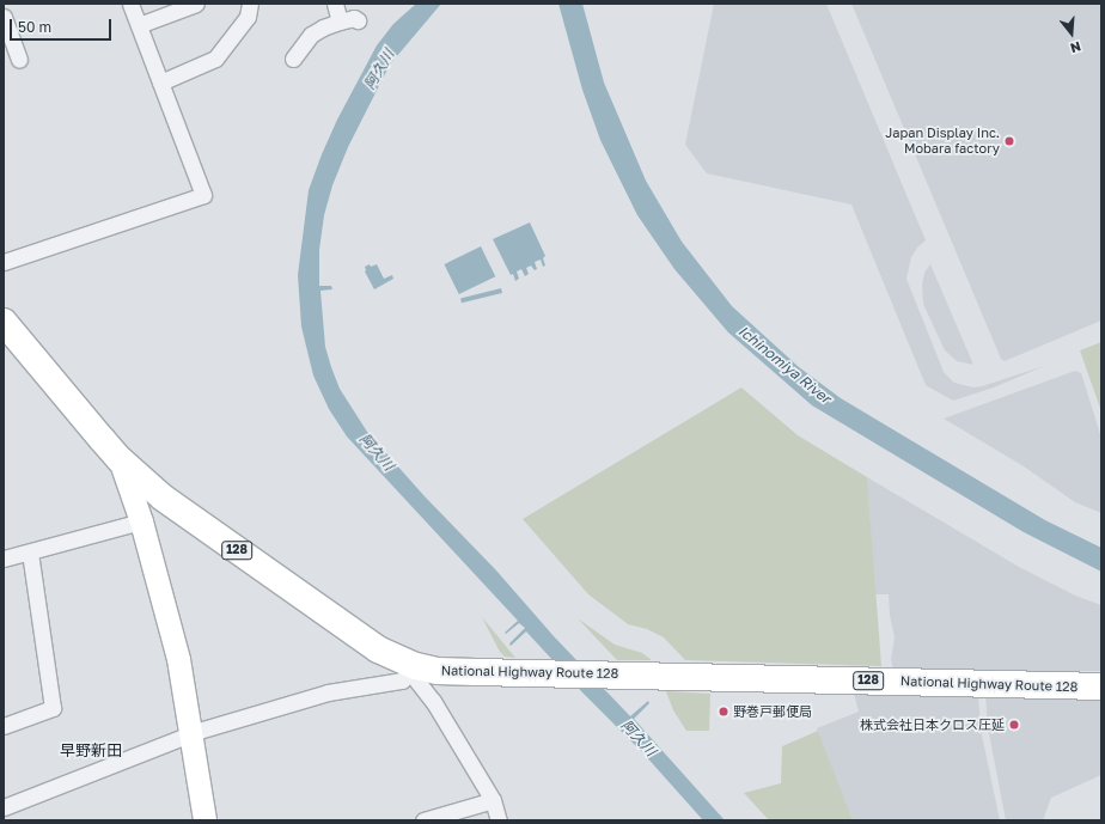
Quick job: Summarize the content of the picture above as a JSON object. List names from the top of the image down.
{
  "streets": {
    "highway": ["128", "National Highway Route 128"]
  },
  "districts": ["早野新田"],
  "water": ["阿久川", "Ichinomiya River"],
  "places": ["Japan Display Inc. Mobara factory", "野巻戸郵便局", "株式会社日本クロス圧延"],
  "scale_bar": "50 m",
  "north": "bottom"
}
